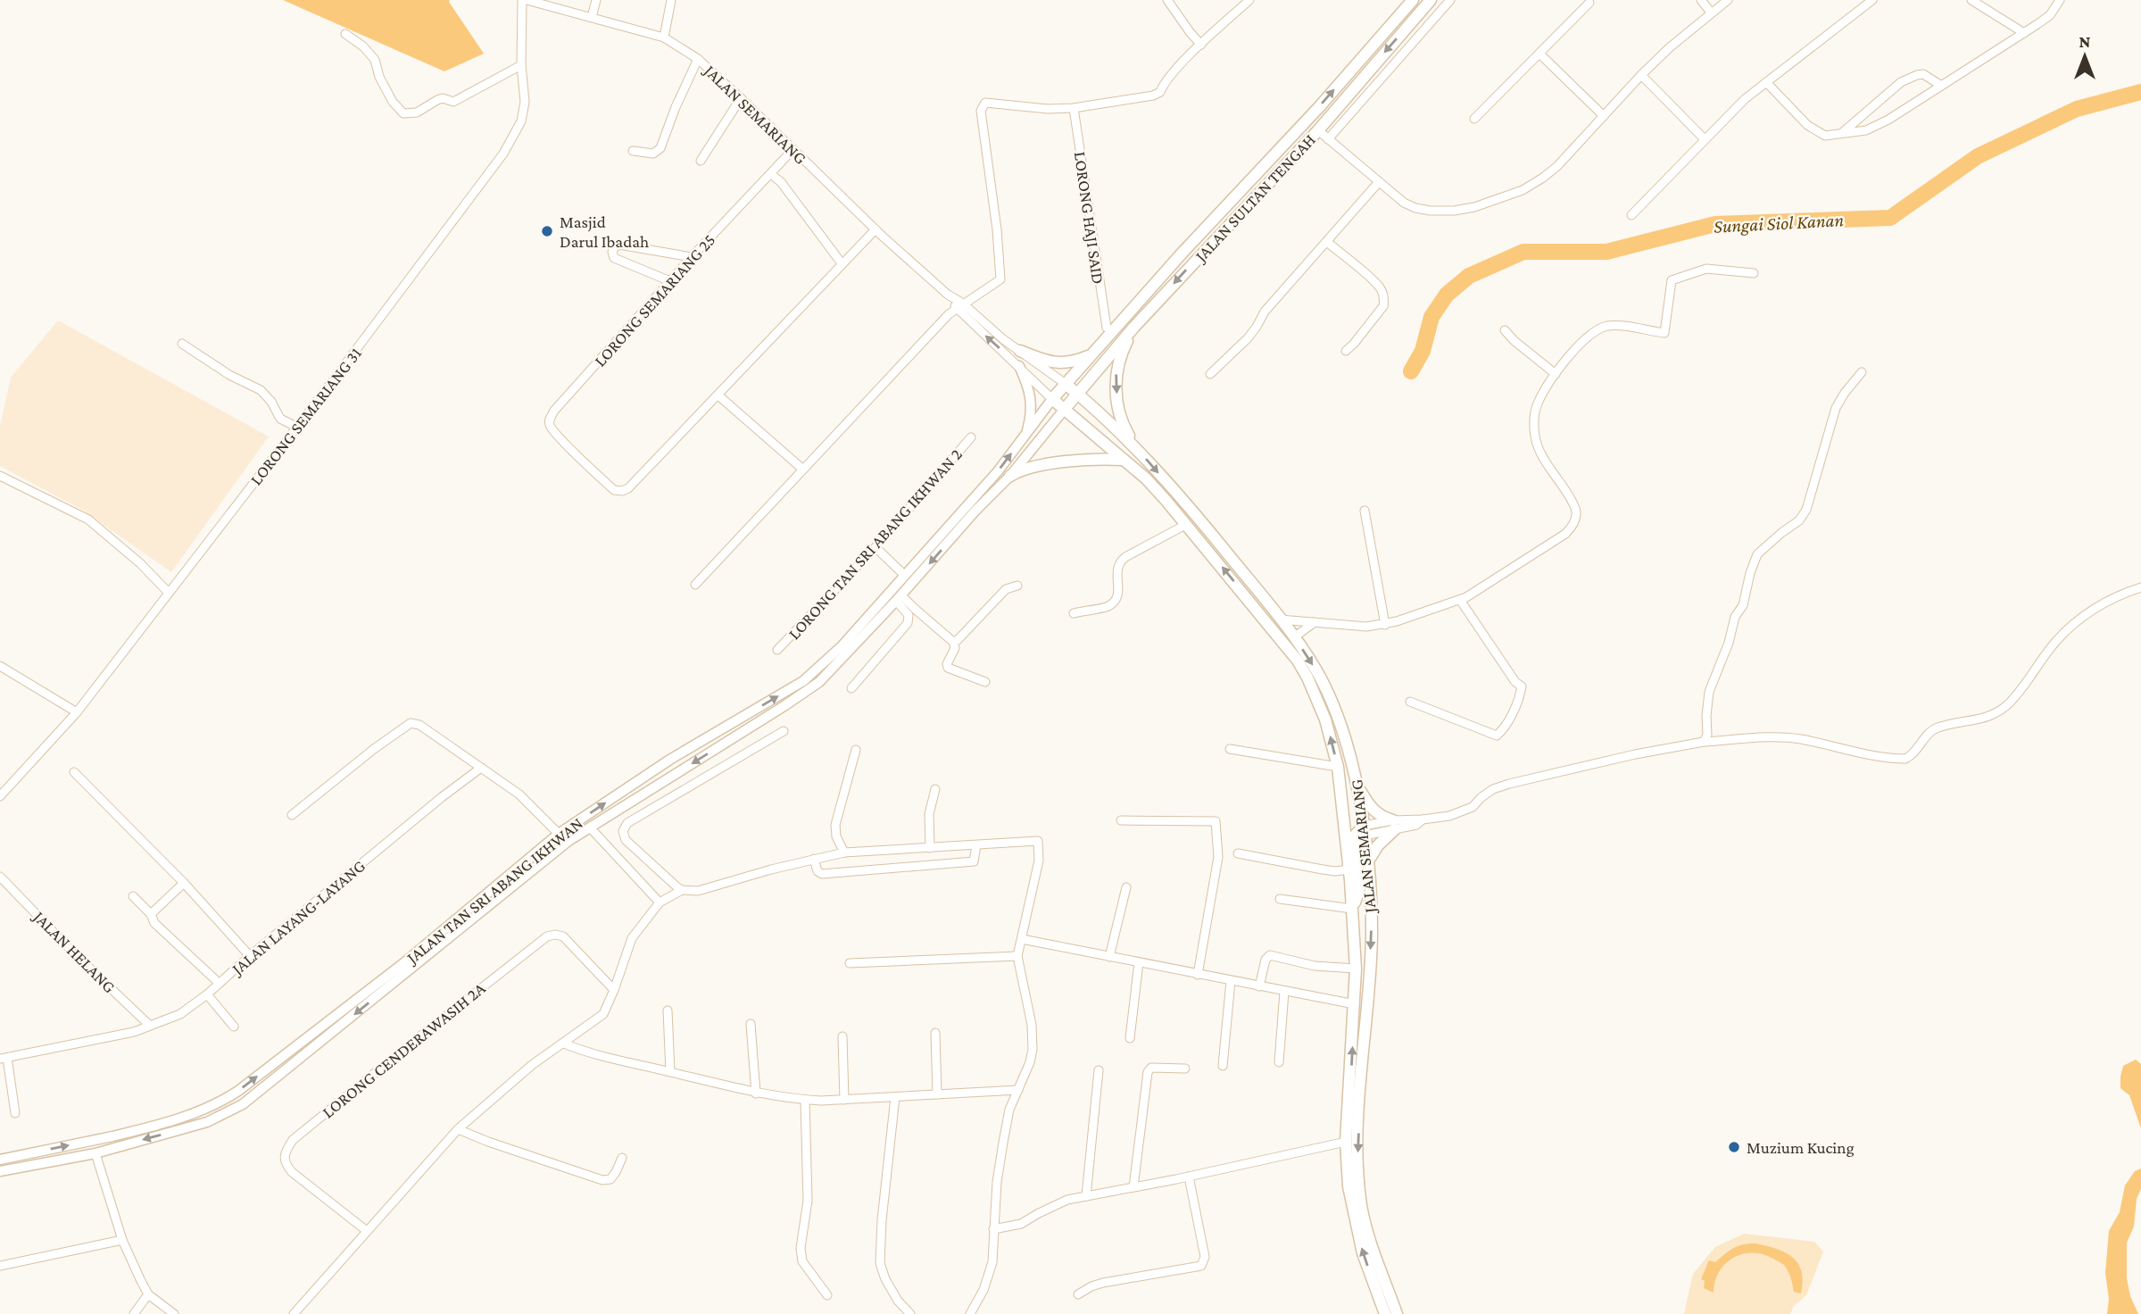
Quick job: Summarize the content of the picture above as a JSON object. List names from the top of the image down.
{
  "streets": {
    "main road": ["JALAN SEMARIANG", "JALAN SULTAN TENGAH"],
    "street": [
      "LORONG HAJI SAID",
      "LORONG SEMARIANG 25",
      "LORONG SEMARIANG 31",
      "LORONG TAN SRI ABANG IKHWAN 2",
      "JALAN TAN SRI ABANG IKHWAN",
      "JALAN LAYANG-LAYANG",
      "JALAN HELANG",
      "LORONG CENDERAWASIH 2A"
    ]
  },
  "crossings": [
    ["JALAN SEMARIANG", "JALAN SULTAN TENGAH"],
    ["JALAN SEMARIANG", "LORONG SEMARIANG 25"],
    ["JALAN SEMARIANG", "LORONG SEMARIANG 31"],
    ["JALAN LAYANG-LAYANG", "JALAN HELANG"]
  ],
  "water": ["Sungai Siol Kanan"],
  "places": ["Masjid Darul Ibadah", "Muzium Kucing"],
  "north": "top"
}
